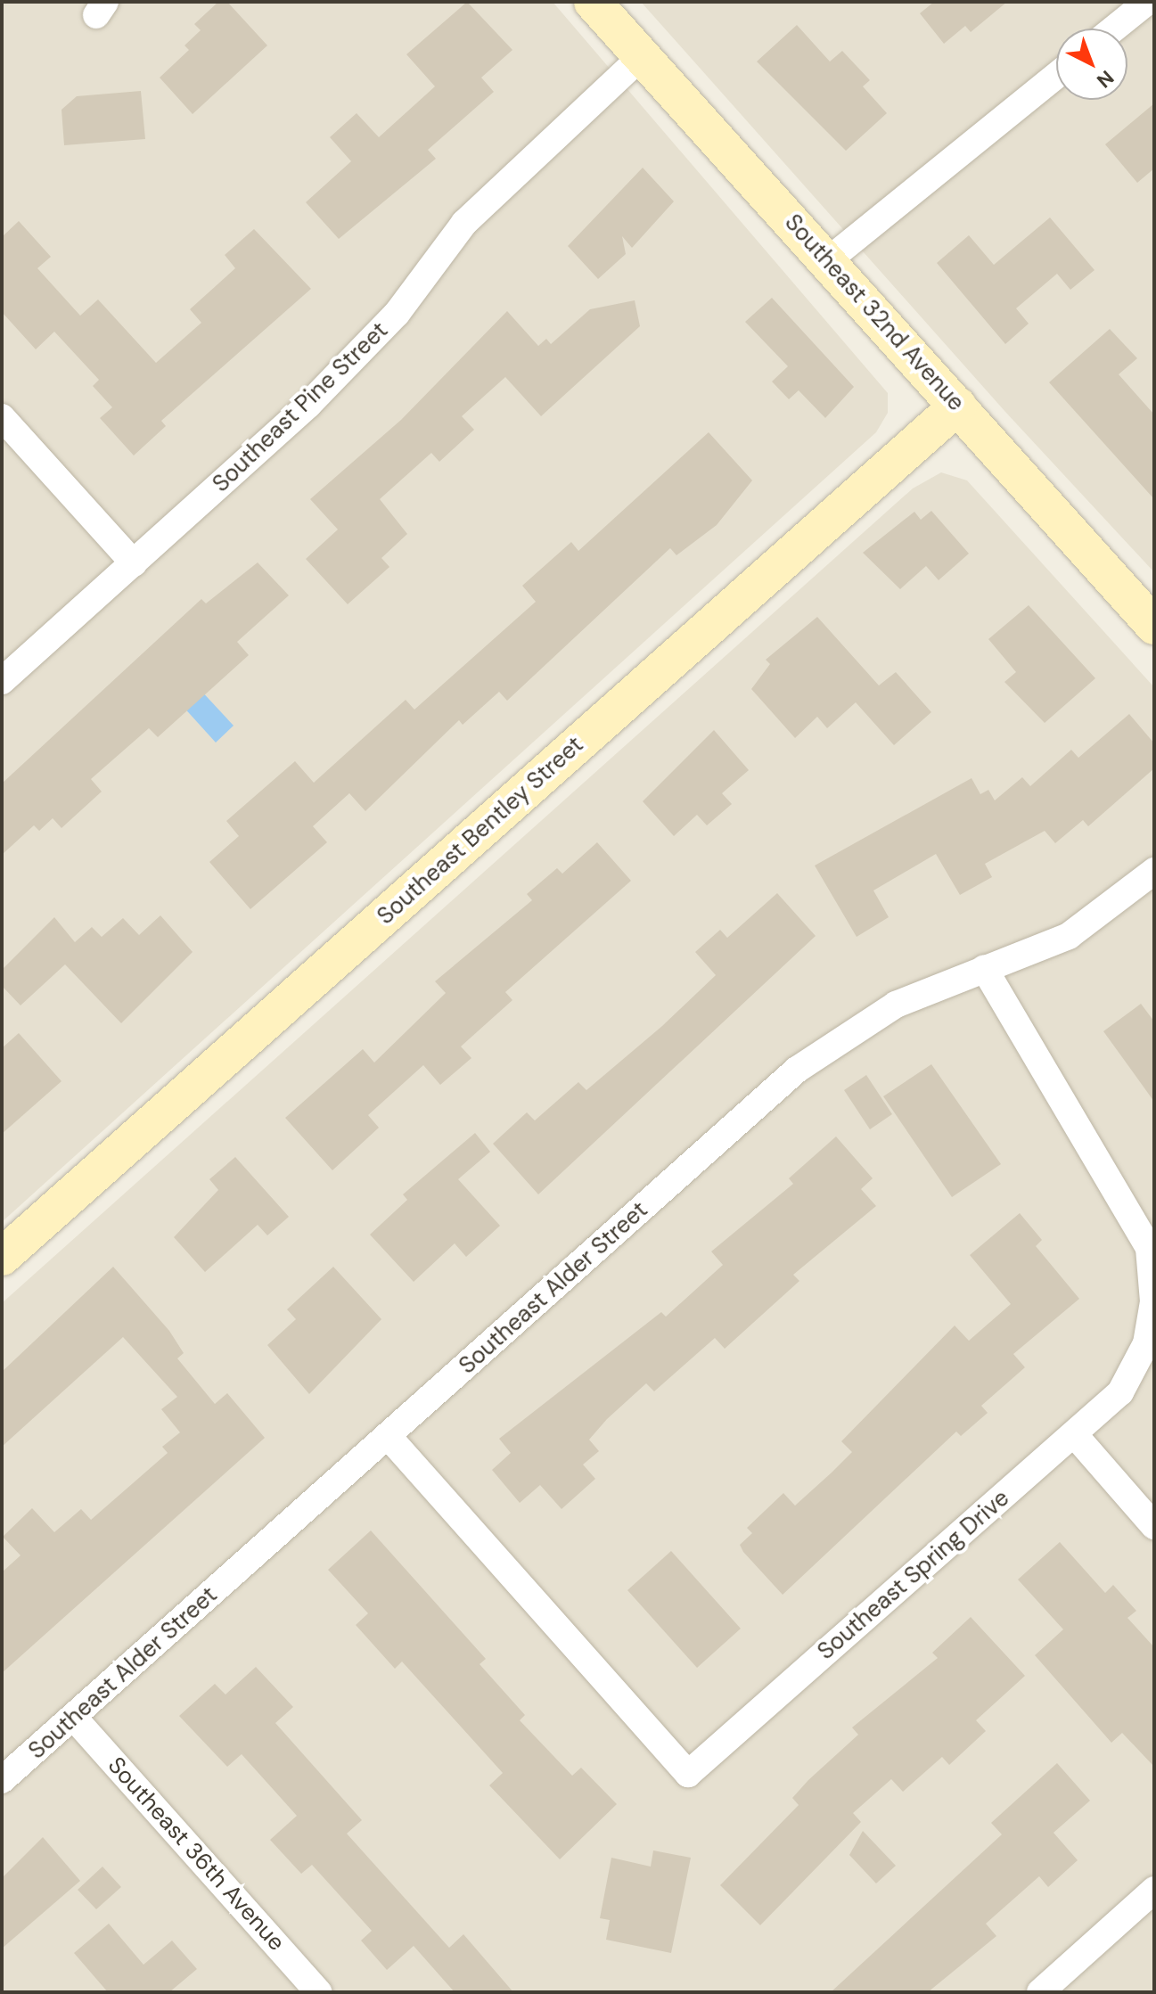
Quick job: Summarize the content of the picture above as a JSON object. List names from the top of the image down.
{
  "streets": {
    "street": [
      "Southeast 32nd Avenue",
      "Southeast Pine Street",
      "Southeast Bentley Street",
      "Southeast Alder Street",
      "Southeast Spring Drive",
      "Southeast 36th Avenue"
    ]
  },
  "crossings": [
    ["Southeast 32nd Avenue", "Southeast Pine Street"],
    ["Southeast 32nd Avenue", "Southeast Bentley Street"],
    ["Southeast Alder Street", "Southeast Spring Drive"],
    ["Southeast Alder Street", "Southeast 36th Avenue"]
  ],
  "north": "bottom right"
}
